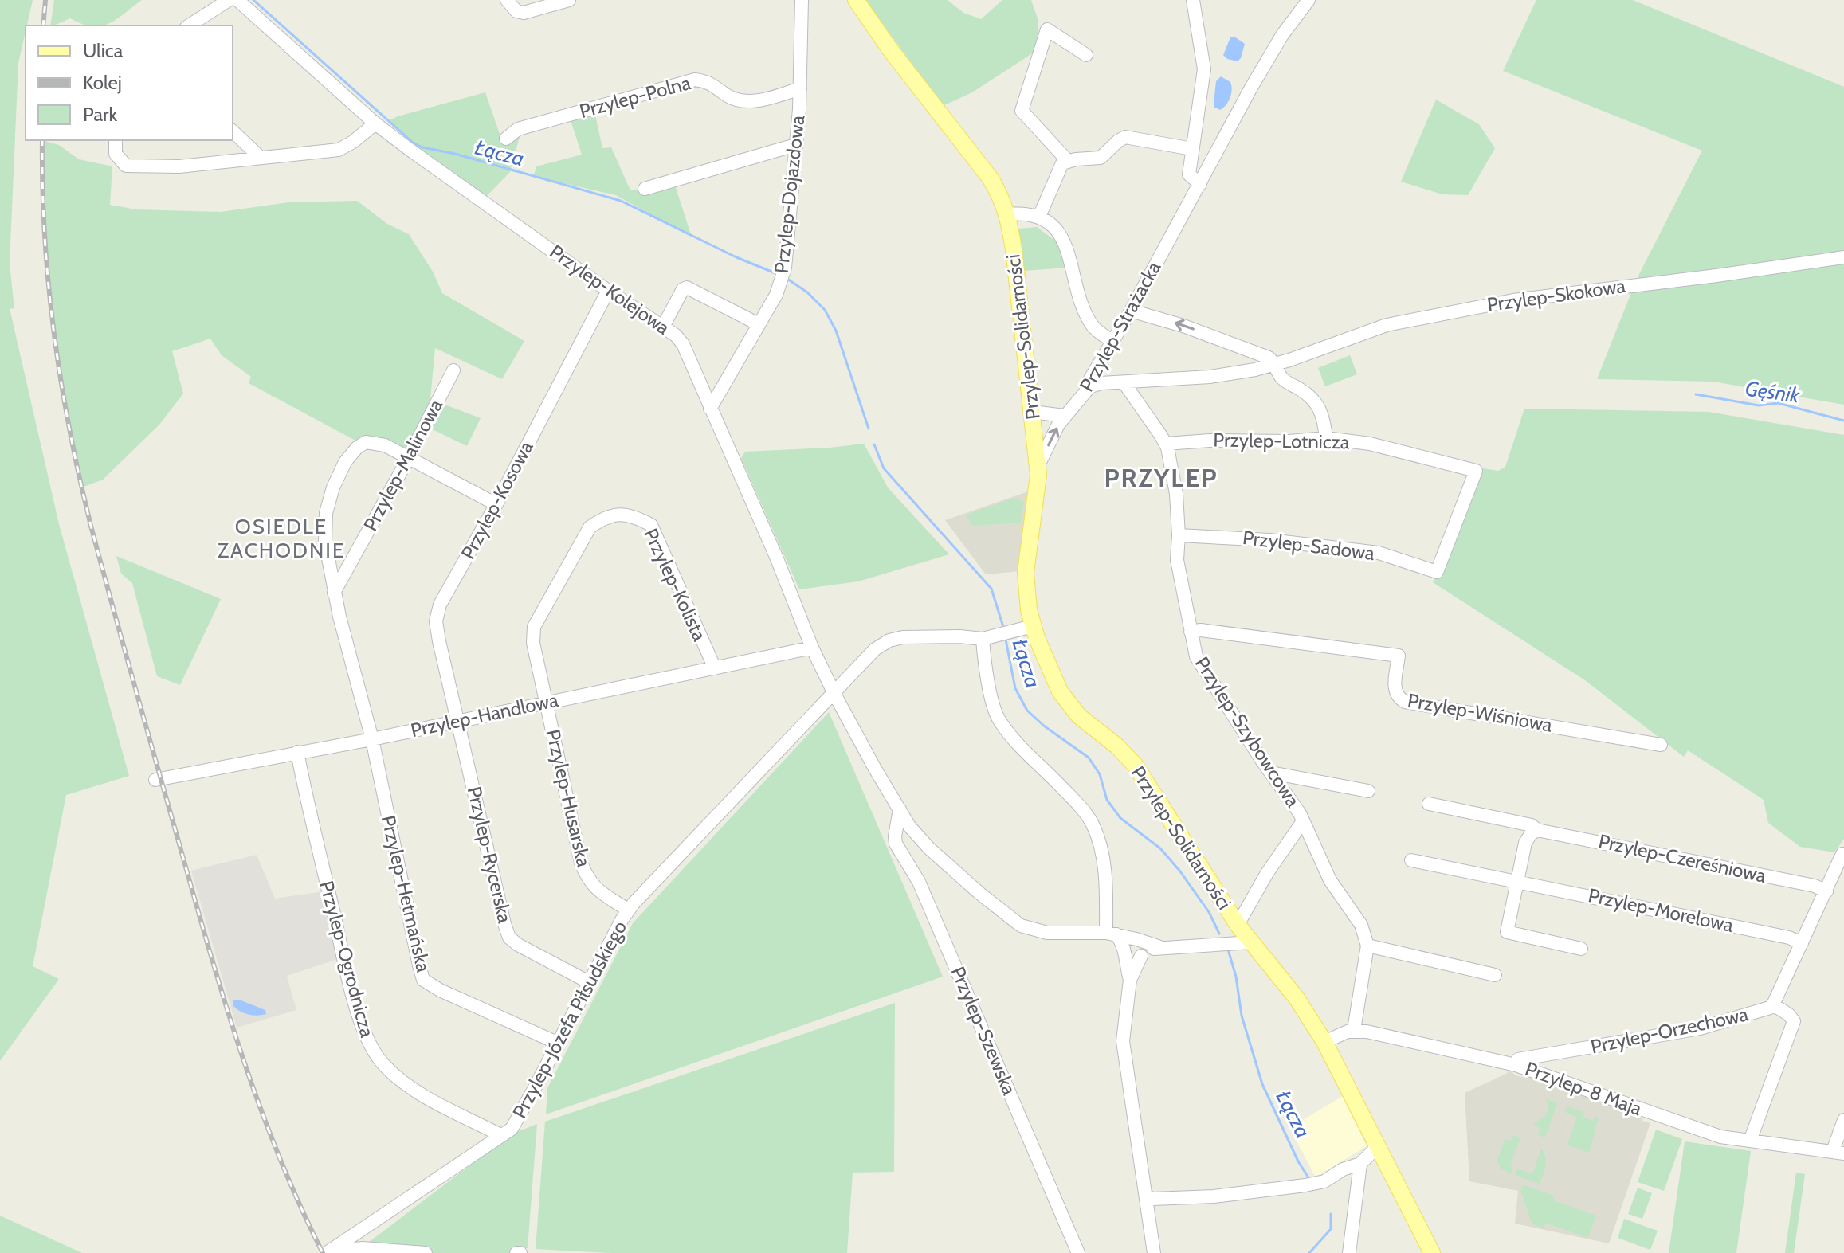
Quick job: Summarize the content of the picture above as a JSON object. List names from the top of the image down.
{
  "streets": {
    "main road": ["Przylep-Solidarności"],
    "street": [
      "Przylep-Polna",
      "Przylep-Dojazdowa",
      "Przylep-Kolejowa",
      "Przylep-Skokowa",
      "Przylep-Strażacka",
      "Przylep-Lotnicza",
      "Przylep-Malinowa",
      "Przylep-Kosowa",
      "Przylep-Sadowa",
      "Przylep-Kolista",
      "Przylep-Wiśniowa",
      "Przylep-Handlowa",
      "Przylep-Szybowcowa",
      "Przylep-Husarska",
      "Przylep-Rycerska",
      "Przylep-Czereśniowa",
      "Przylep-Hetmańska",
      "Przylep-Morelowa",
      "Przylep-Ogrodnicza",
      "Przylep-Józefa Piłsudskiego",
      "Przylep-Szewska",
      "Przylep-Orzechowa",
      "Przylep-8 Maja"
    ]
  },
  "crossings": [
    ["Przylep-Polna", "Przylep-Dojazdowa"],
    ["Przylep-Dojazdowa", "Przylep-Kolejowa"],
    ["Przylep-Kolejowa", "Przylep-Kosowa"],
    ["Przylep-Kolejowa", "Przylep-Handlowa"],
    ["Przylep-Kolejowa", "Przylep-Józefa Piłsudskiego"],
    ["Przylep-Skokowa", "Przylep-Strażacka"],
    ["Przylep-Skokowa", "Przylep-Szybowcowa"],
    ["Przylep-Strażacka", "Przylep-Solidarności"],
    ["Przylep-Strażacka", "Przylep-Szybowcowa"],
    ["Przylep-Solidarności", "Przylep-Szybowcowa"],
    ["Przylep-Solidarności", "Przylep-Józefa Piłsudskiego"],
    ["Przylep-Lotnicza", "Przylep-Sadowa"],
    ["Przylep-Lotnicza", "Przylep-Szybowcowa"],
    ["Przylep-Kosowa", "Przylep-Handlowa"],
    ["Przylep-Kosowa", "Przylep-Rycerska"],
    ["Przylep-Sadowa", "Przylep-Szybowcowa"],
    ["Przylep-Kolista", "Przylep-Handlowa"],
    ["Przylep-Kolista", "Przylep-Husarska"],
    ["Przylep-Wiśniowa", "Przylep-Szybowcowa"],
    ["Przylep-Handlowa", "Przylep-Husarska"],
    ["Przylep-Handlowa", "Przylep-Rycerska"],
    ["Przylep-Handlowa", "Przylep-Hetmańska"],
    ["Przylep-Handlowa", "Przylep-Ogrodnicza"],
    ["Przylep-Husarska", "Przylep-Józefa Piłsudskiego"],
    ["Przylep-Rycerska", "Przylep-Józefa Piłsudskiego"],
    ["Przylep-Czereśniowa", "Przylep-Orzechowa"],
    ["Przylep-Hetmańska", "Przylep-Józefa Piłsudskiego"],
    ["Przylep-Morelowa", "Przylep-Orzechowa"],
    ["Przylep-Ogrodnicza", "Przylep-Józefa Piłsudskiego"],
    ["Przylep-Orzechowa", "Przylep-8 Maja"]
  ],
  "districts": ["PRZYLEP", "OSIEDLE ZACHODNIE"],
  "water": ["Łącza", "Gęśnik"],
  "legend": ["Ulica", "Kolej", "Park"]
}
